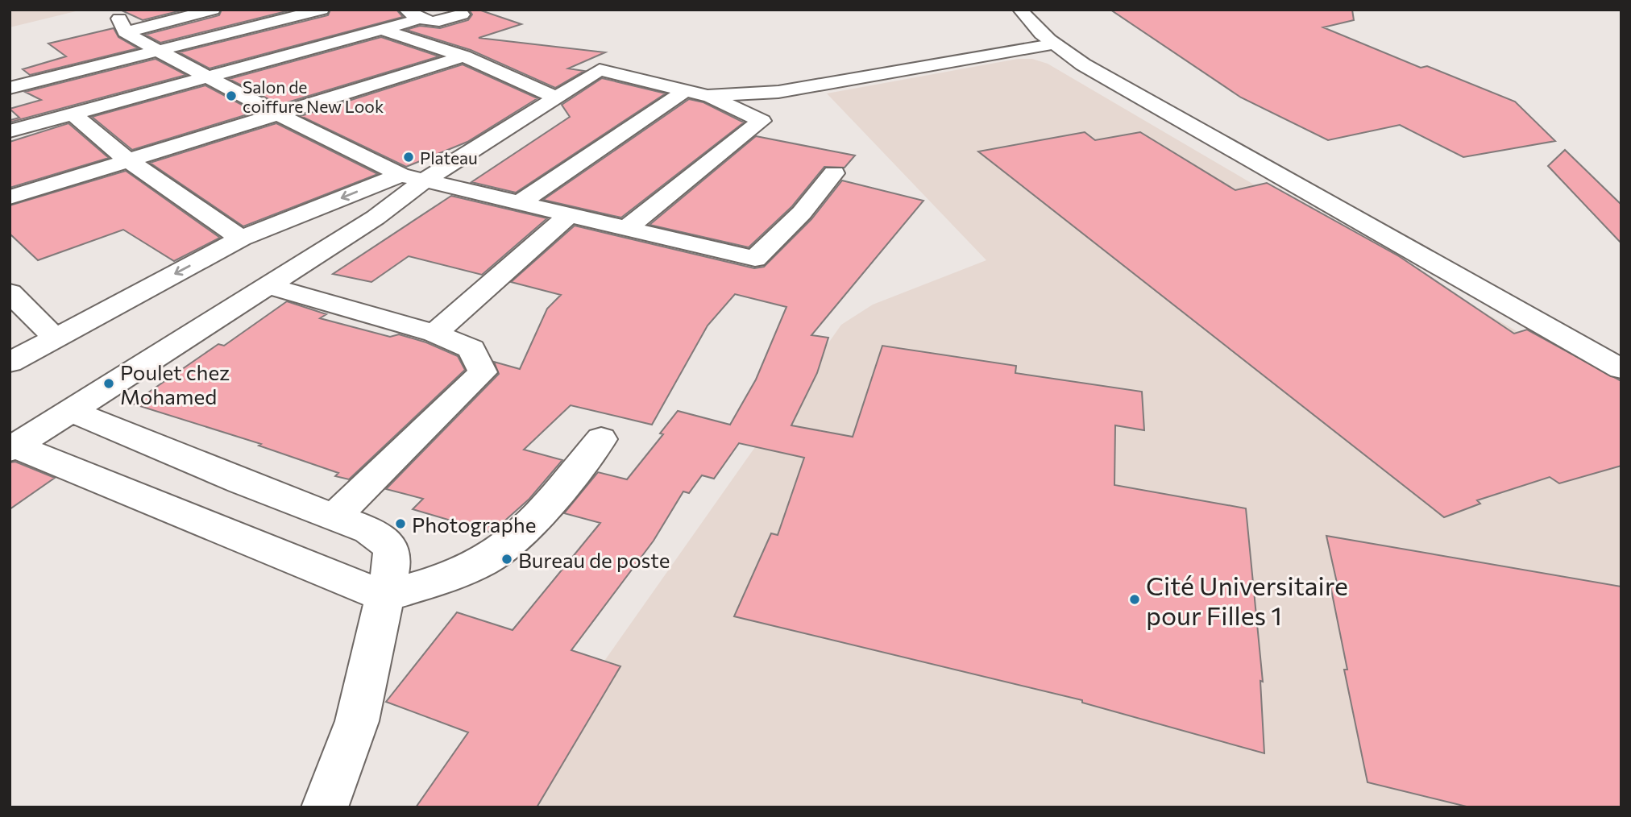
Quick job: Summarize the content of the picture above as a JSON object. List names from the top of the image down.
{
  "places": [
    "Salon de coiffure New Look",
    "Plateau",
    "Poulet chez Mohamed",
    "Photographe",
    "Bureau de poste",
    "Cité Universitaire pour Filles 1"
  ]
}
